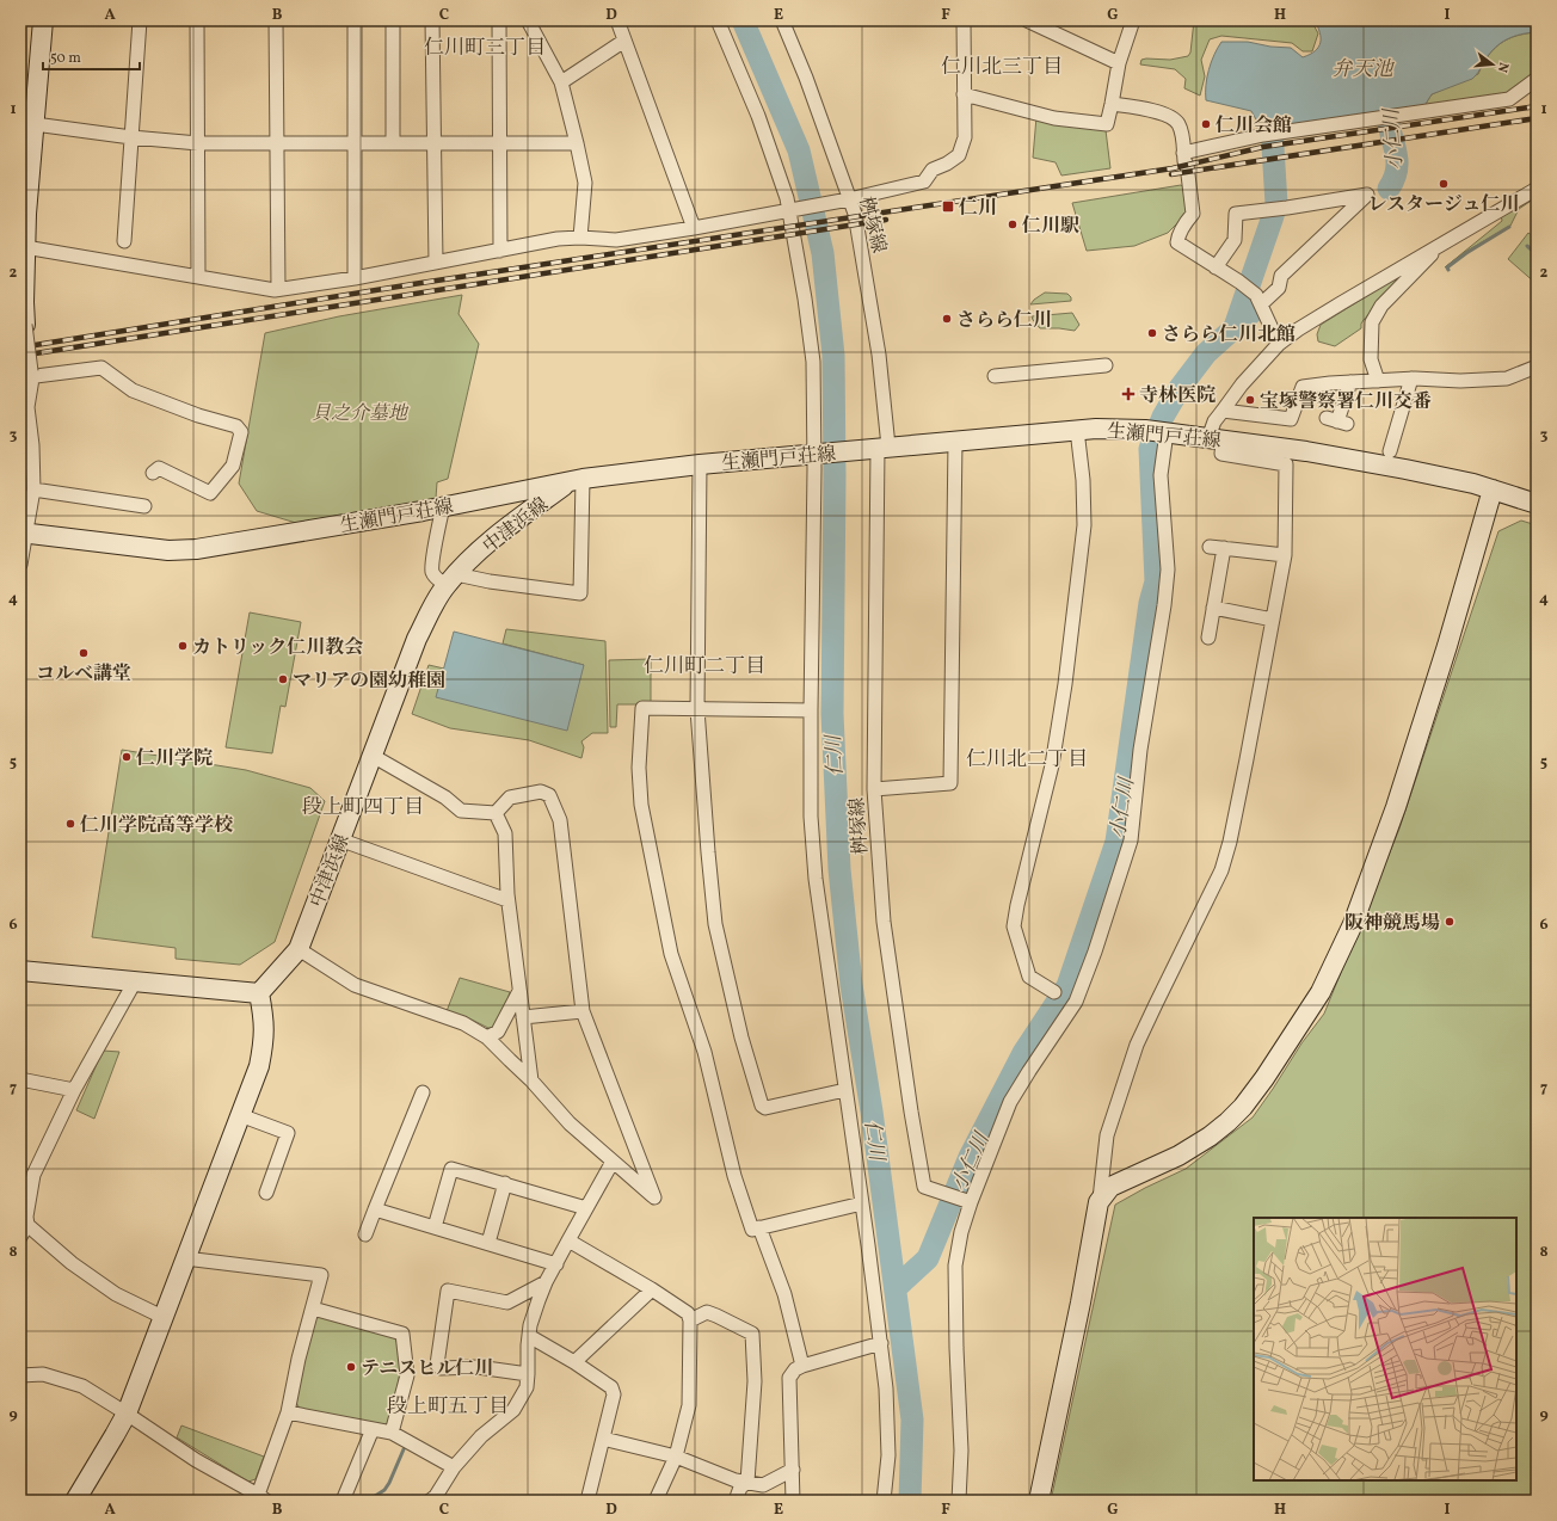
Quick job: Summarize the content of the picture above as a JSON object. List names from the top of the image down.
{
  "streets": {
    "street": ["桝塚線", "生瀬門戸荘線", "中津浜線"]
  },
  "crossings": [
    ["桝塚線", "生瀬門戸荘線"],
    ["生瀬門戸荘線", "中津浜線"]
  ],
  "districts": [
    "仁川町三丁目",
    "仁川北三丁目",
    "仁川町二丁目",
    "仁川北二丁目",
    "段上町四丁目",
    "段上町五丁目"
  ],
  "water": ["弁天池", "小仁川", "仁川"],
  "parks": ["貝之介墓地"],
  "places": {
    "other": [
      "仁川会館",
      "レスタージュ仁川",
      "仁川駅",
      "さらら仁川",
      "さらら仁川北館",
      "宝塚警察署仁川交番",
      "カトリック仁川教会",
      "コルベ講堂",
      "マリアの園幼稚園",
      "仁川学院",
      "仁川学院高等学校",
      "阪神競馬場",
      "テニスヒル仁川"
    ],
    "transit": ["仁川"],
    "health": ["寺林医院"]
  },
  "scale_bar": "50 m",
  "north": "right",
  "grid": {
    "columns": [
      "A",
      "B",
      "C",
      "D",
      "E",
      "F",
      "G",
      "H",
      "I"
    ],
    "rows": [
      "1",
      "2",
      "3",
      "4",
      "5",
      "6",
      "7",
      "8",
      "9"
    ]
  }
}
